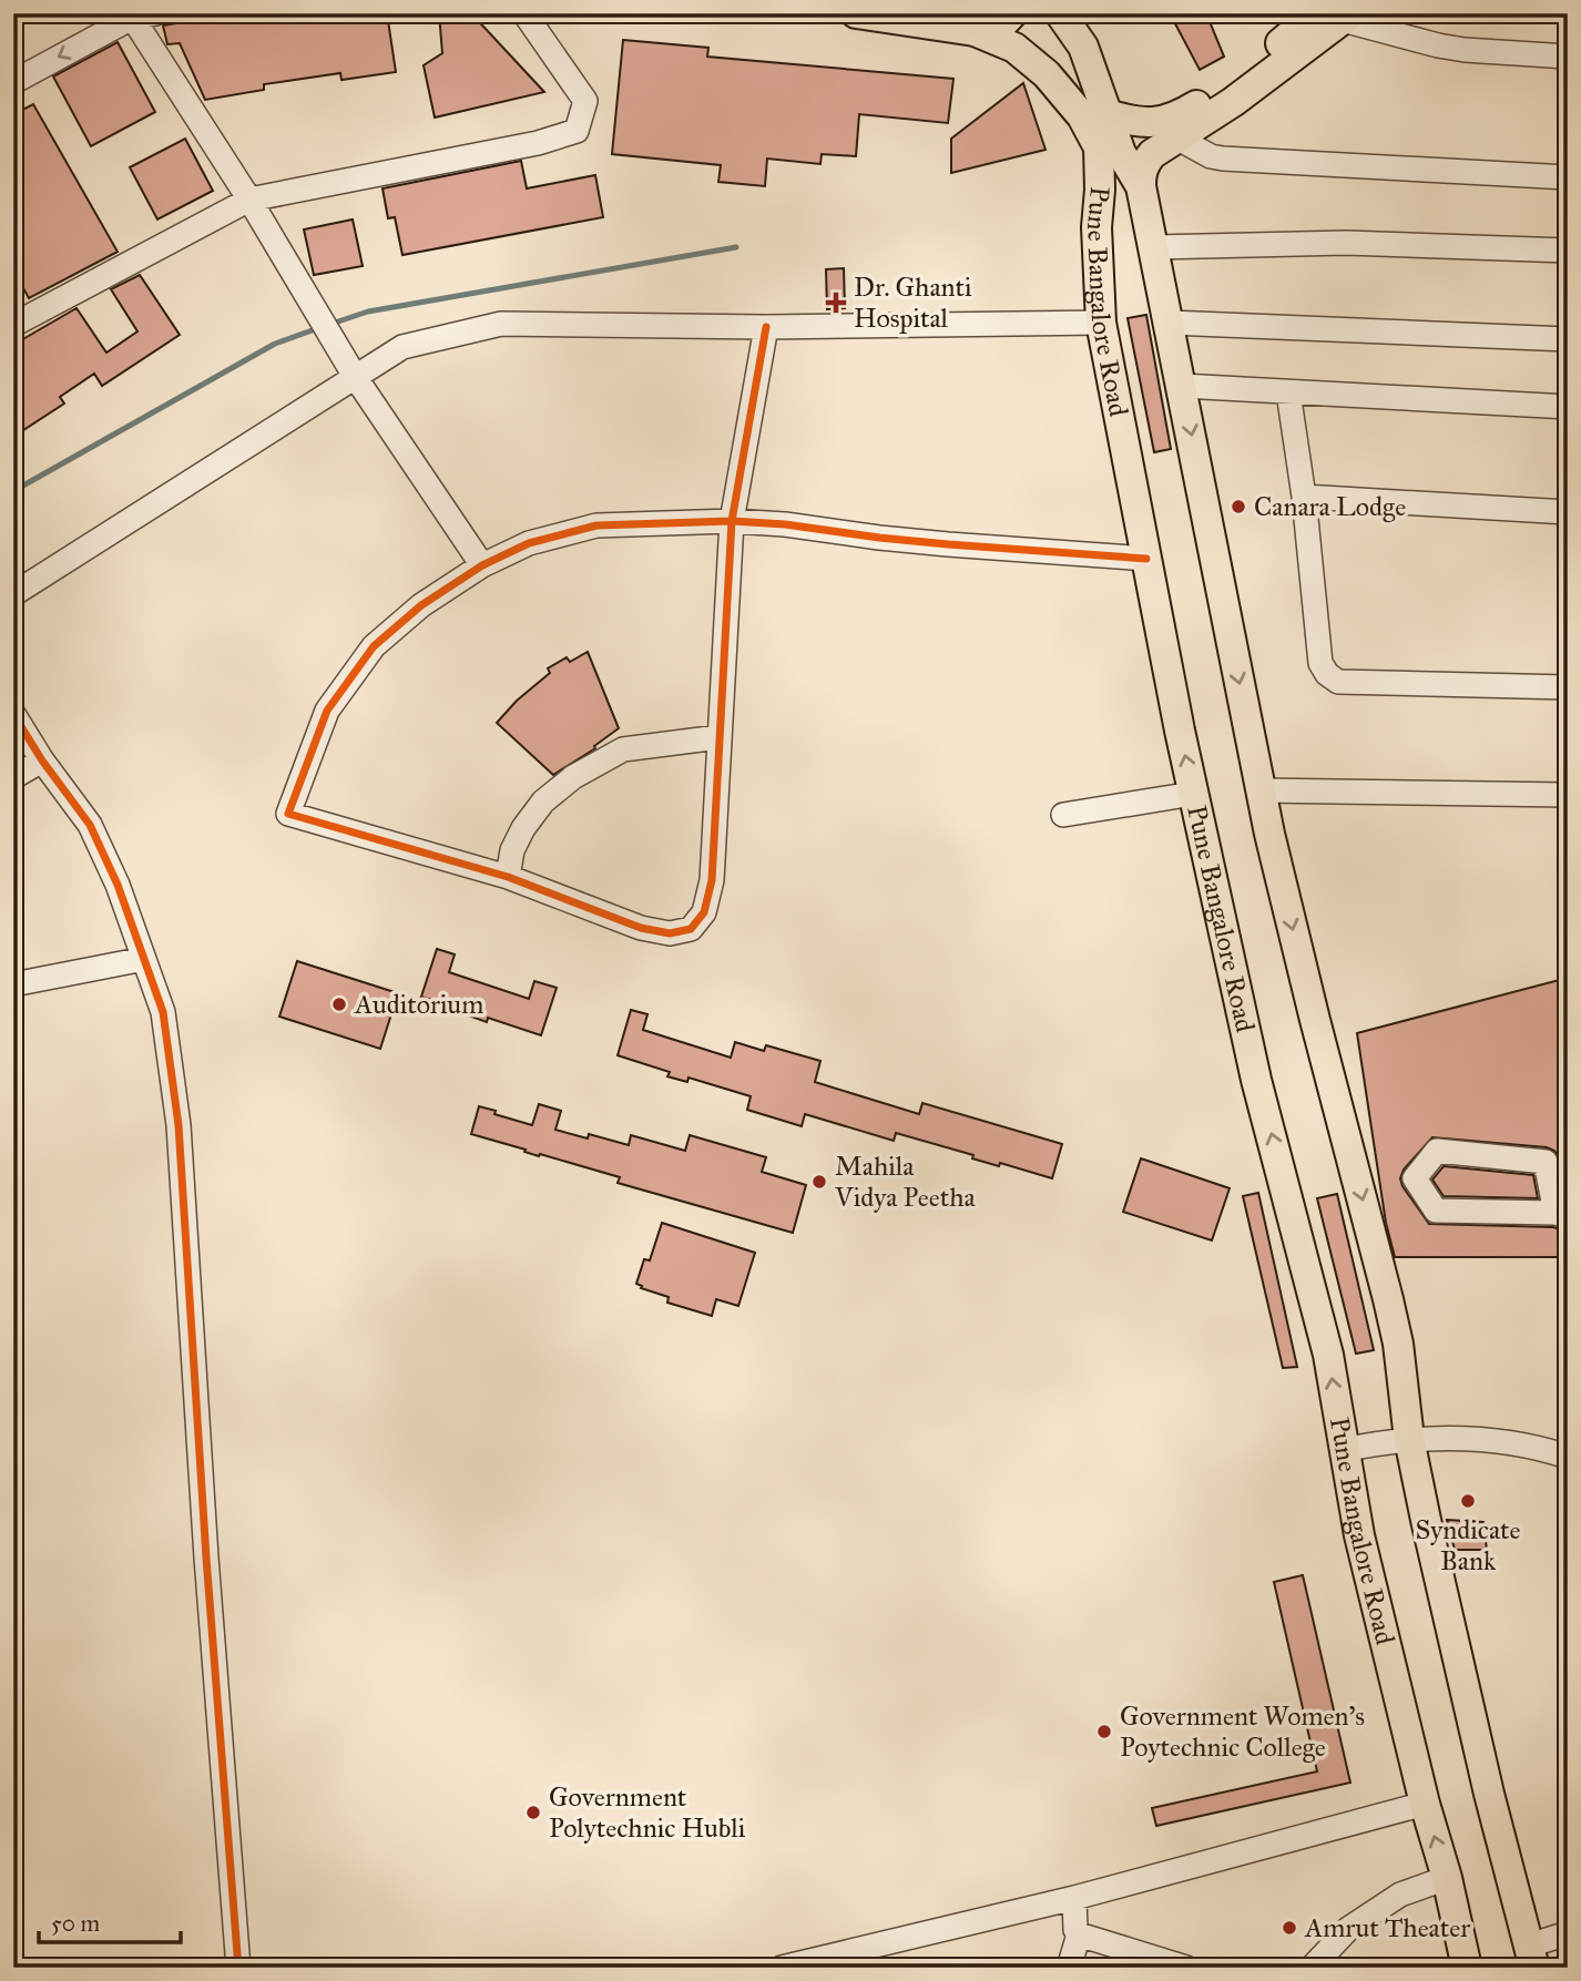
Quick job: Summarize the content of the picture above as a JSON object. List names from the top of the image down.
{
  "streets": {
    "main road": ["Pune Bangalore Road"]
  },
  "places": {
    "health": ["Dr. Ghanti Hospital"],
    "other": [
      "Canara Lodge",
      "Auditorium",
      "Mahila Vidya Peetha",
      "Syndicate Bank",
      "Government Women's Poytechnic College",
      "Government Polytechnic Hubli",
      "Amrut Theater"
    ]
  },
  "scale_bar": "50 m"
}
